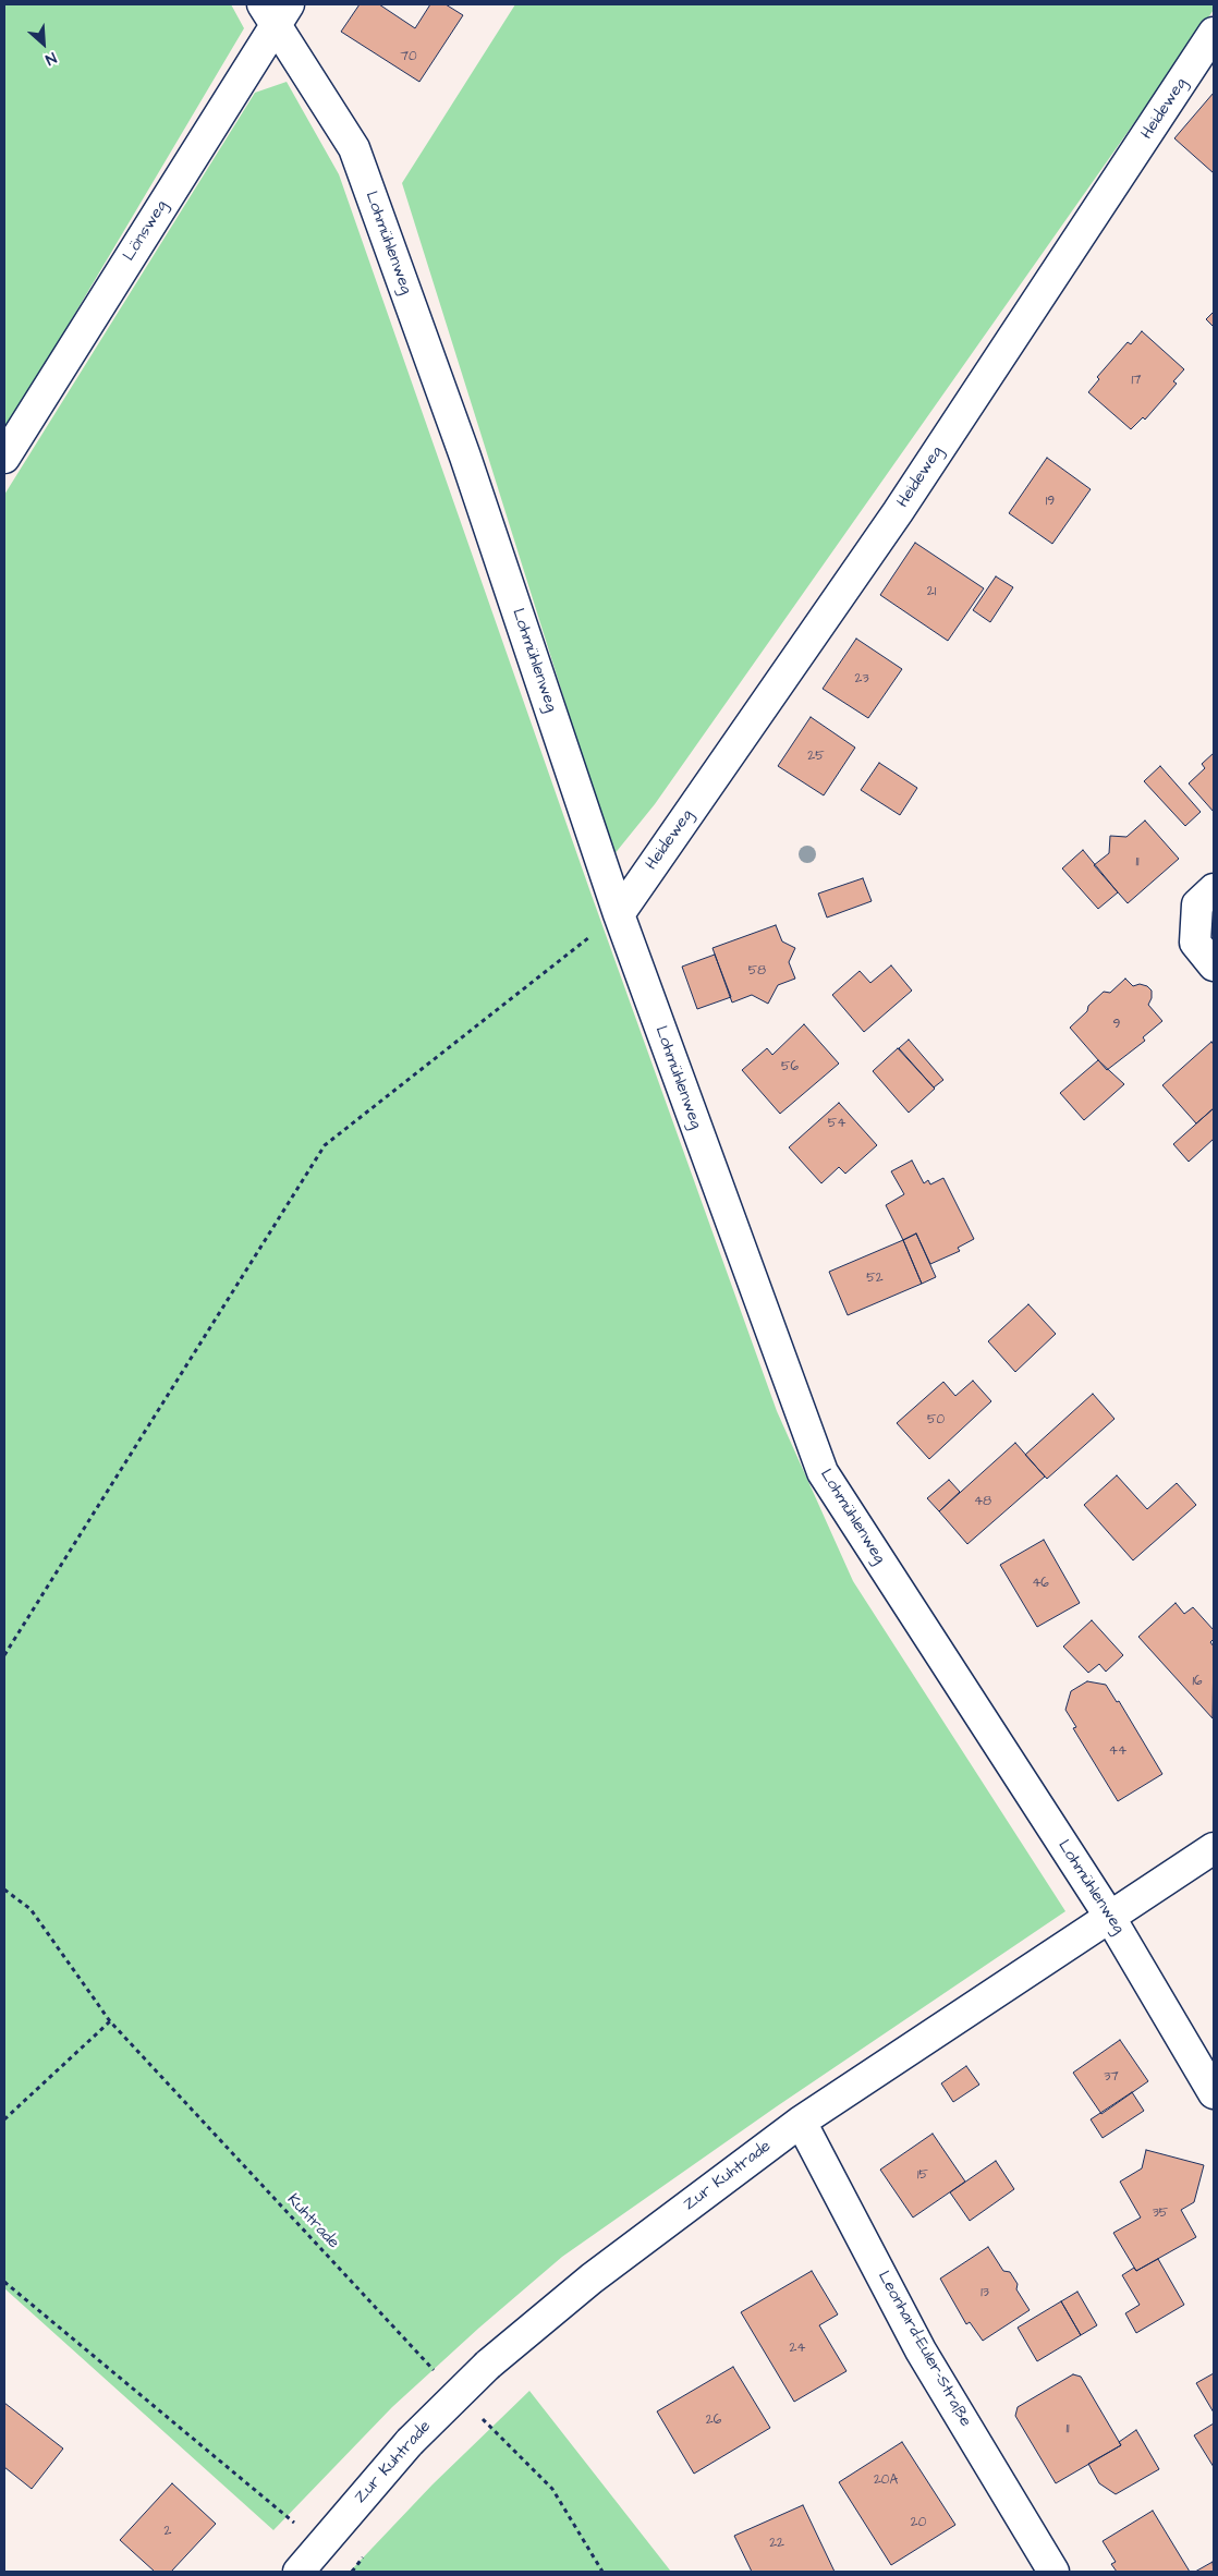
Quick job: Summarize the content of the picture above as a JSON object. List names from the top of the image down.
{
  "streets": {
    "street": [
      "Heideweg",
      "Lönsweg",
      "Lohmühlenweg",
      "Zur Kuhtrade",
      "Leonhard-Euler-Straße"
    ],
    "path": ["Kuhtrade"]
  },
  "crossings": [
    ["Heideweg", "Lohmühlenweg"],
    ["Lönsweg", "Lohmühlenweg"],
    ["Lohmühlenweg", "Zur Kuhtrade"],
    ["Zur Kuhtrade", "Leonhard-Euler-Straße"]
  ],
  "house_numbers": [
    "70",
    "17",
    "19",
    "21",
    "23",
    "25",
    "11",
    "58",
    "9",
    "56",
    "54",
    "52",
    "50",
    "48",
    "46",
    "16",
    "44",
    "37",
    "15",
    "35",
    "13",
    "24",
    "26",
    "11",
    "20A",
    "20",
    "2",
    "22"
  ],
  "north": "bottom right"
}
